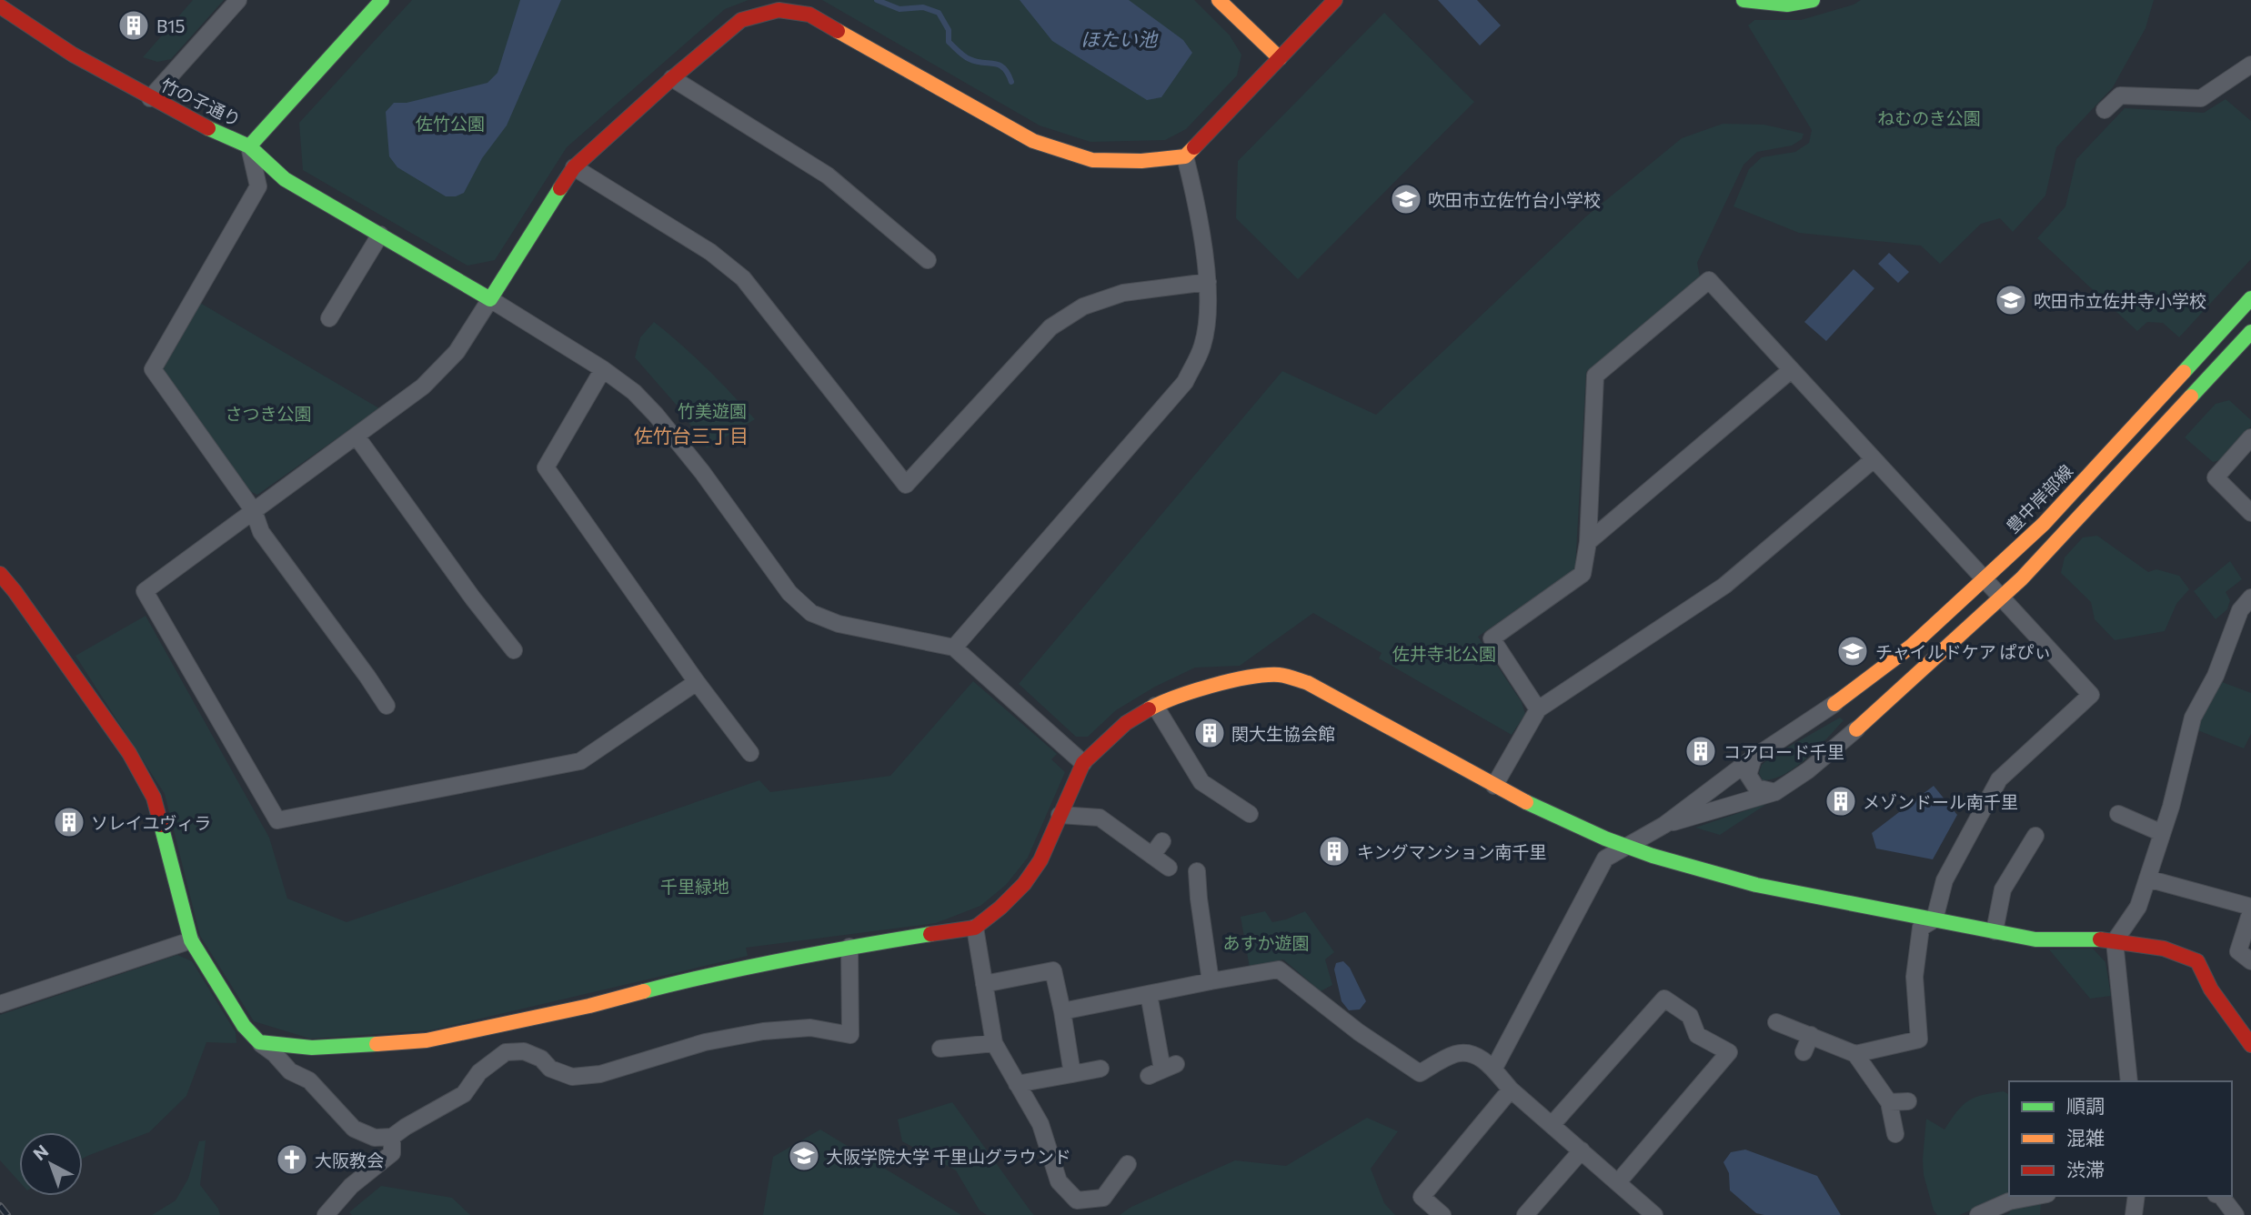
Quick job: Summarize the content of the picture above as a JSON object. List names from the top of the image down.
{
  "streets": {
    "street": ["竹の子通り", "豊中岸部線"]
  },
  "districts": ["佐竹台三丁目"],
  "water": ["ほたい池"],
  "parks": [
    "ねむのき公園",
    "佐竹公園",
    "竹美遊園",
    "さつき公園",
    "佐井寺北公園",
    "千里緑地",
    "あすか遊園"
  ],
  "places": {
    "building": [
      "B15",
      "関大生協会館",
      "コアロード千里",
      "メゾンドール南千里",
      "ソレイユヴィラ",
      "キングマンション南千里"
    ],
    "school or university": [
      "吹田市立佐竹台小学校",
      "吹田市立佐井寺小学校",
      "チャイルドケア ぱぴぃ",
      "大阪学院大学 千里山グラウンド"
    ],
    "church": ["大阪教会"]
  },
  "legend": ["順調", "混雑", "渋滞"],
  "north": "top left"
}
